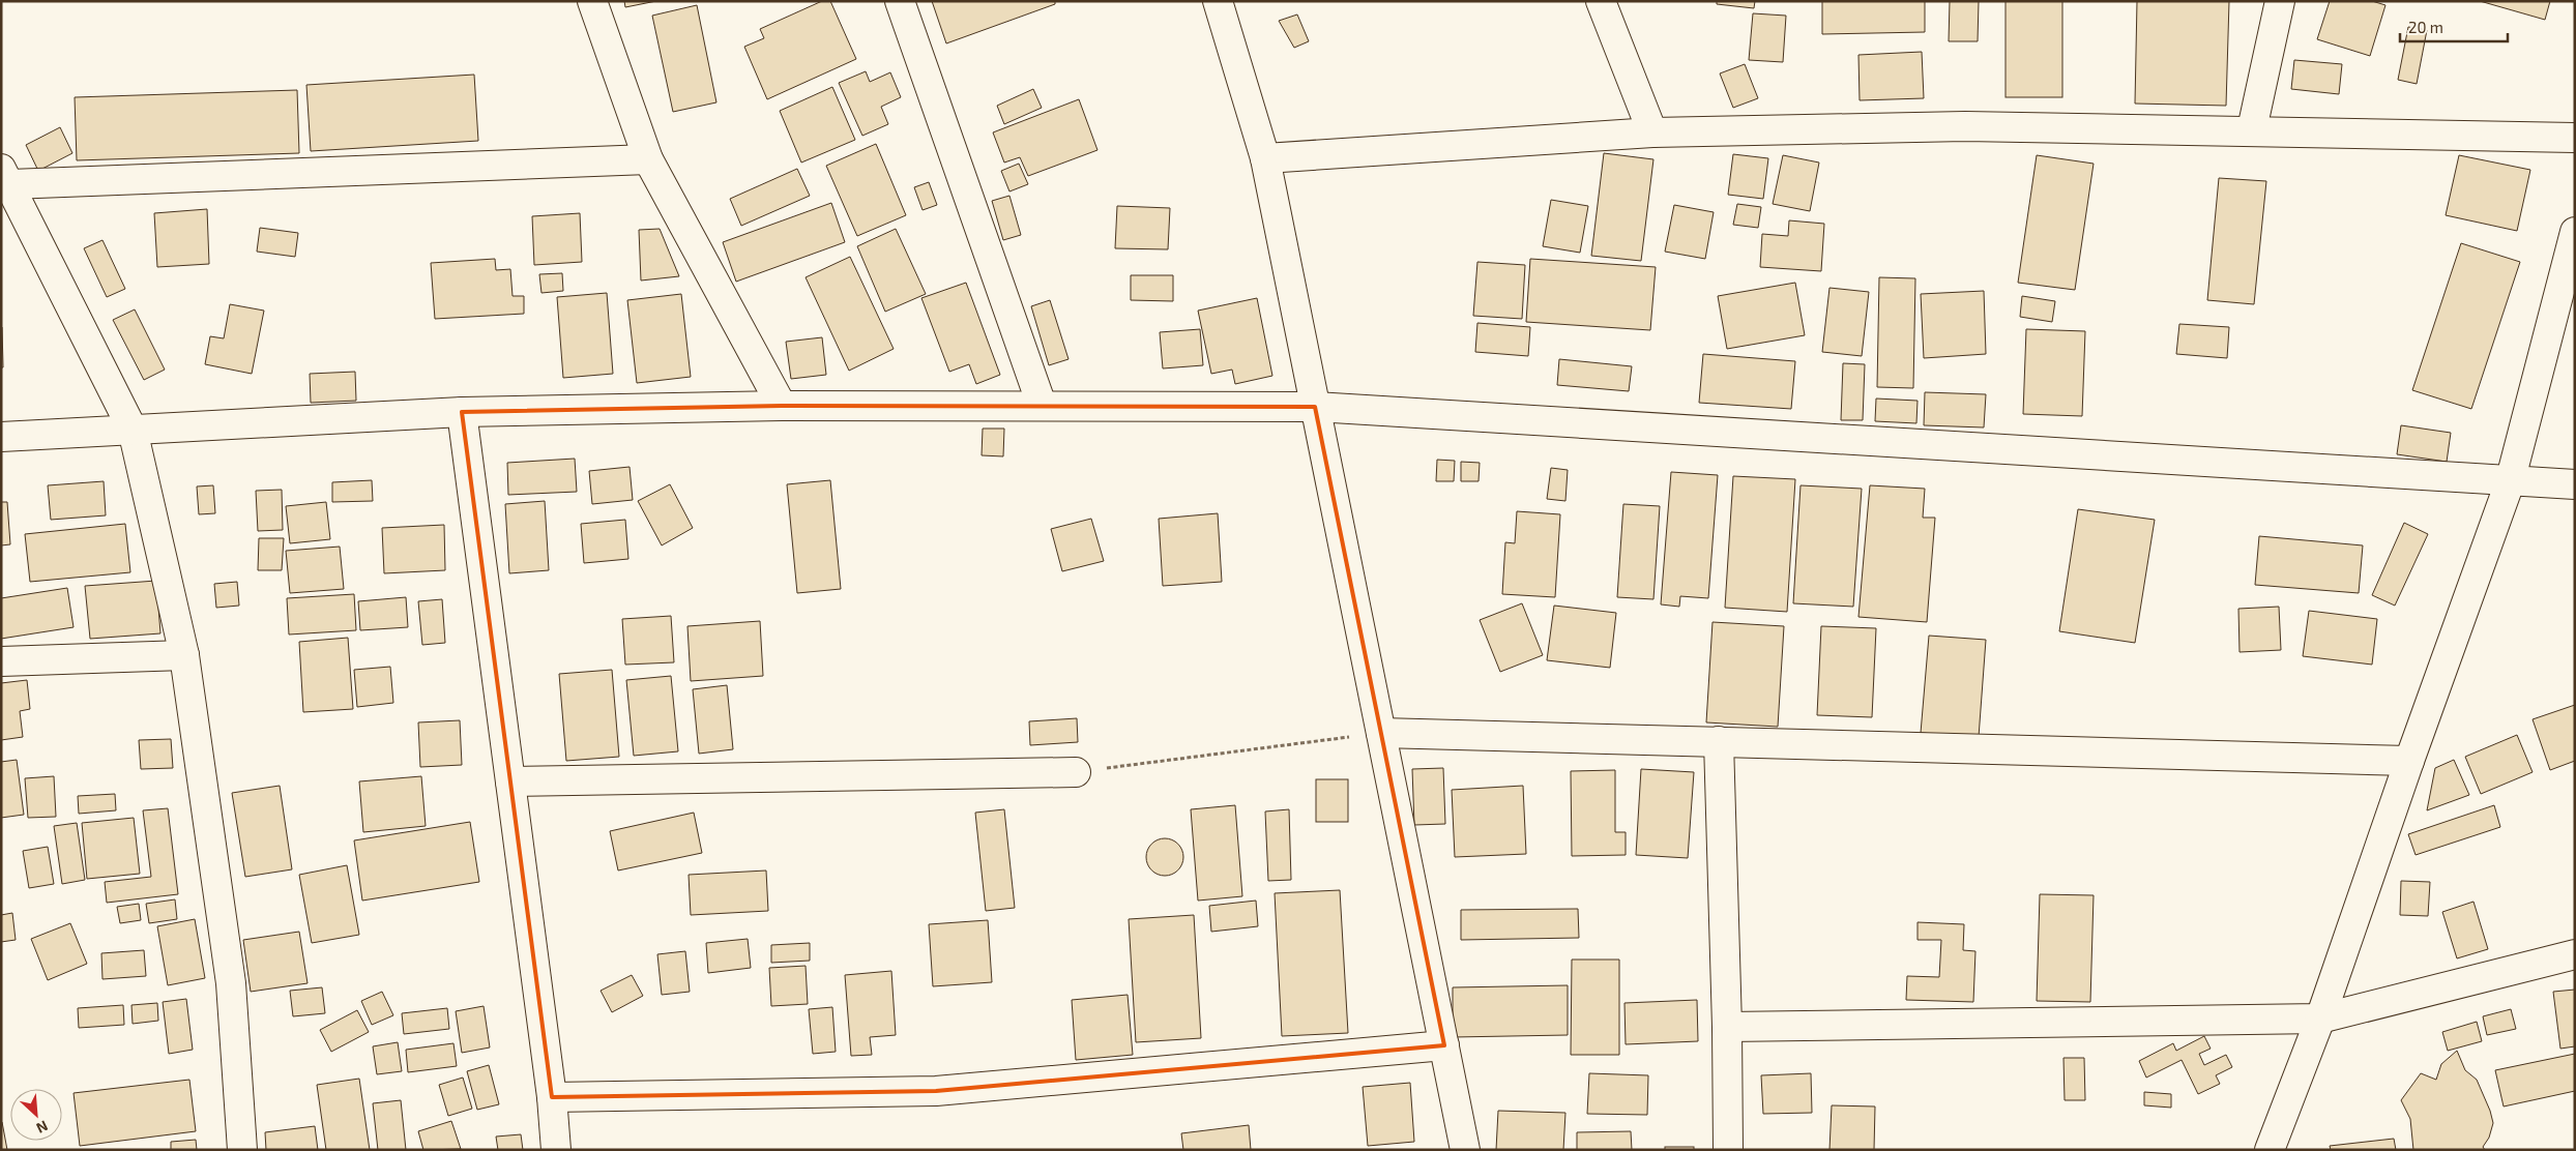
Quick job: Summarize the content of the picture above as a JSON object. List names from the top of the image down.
{
  "scale_bar": "20 m",
  "north": "bottom right"
}
